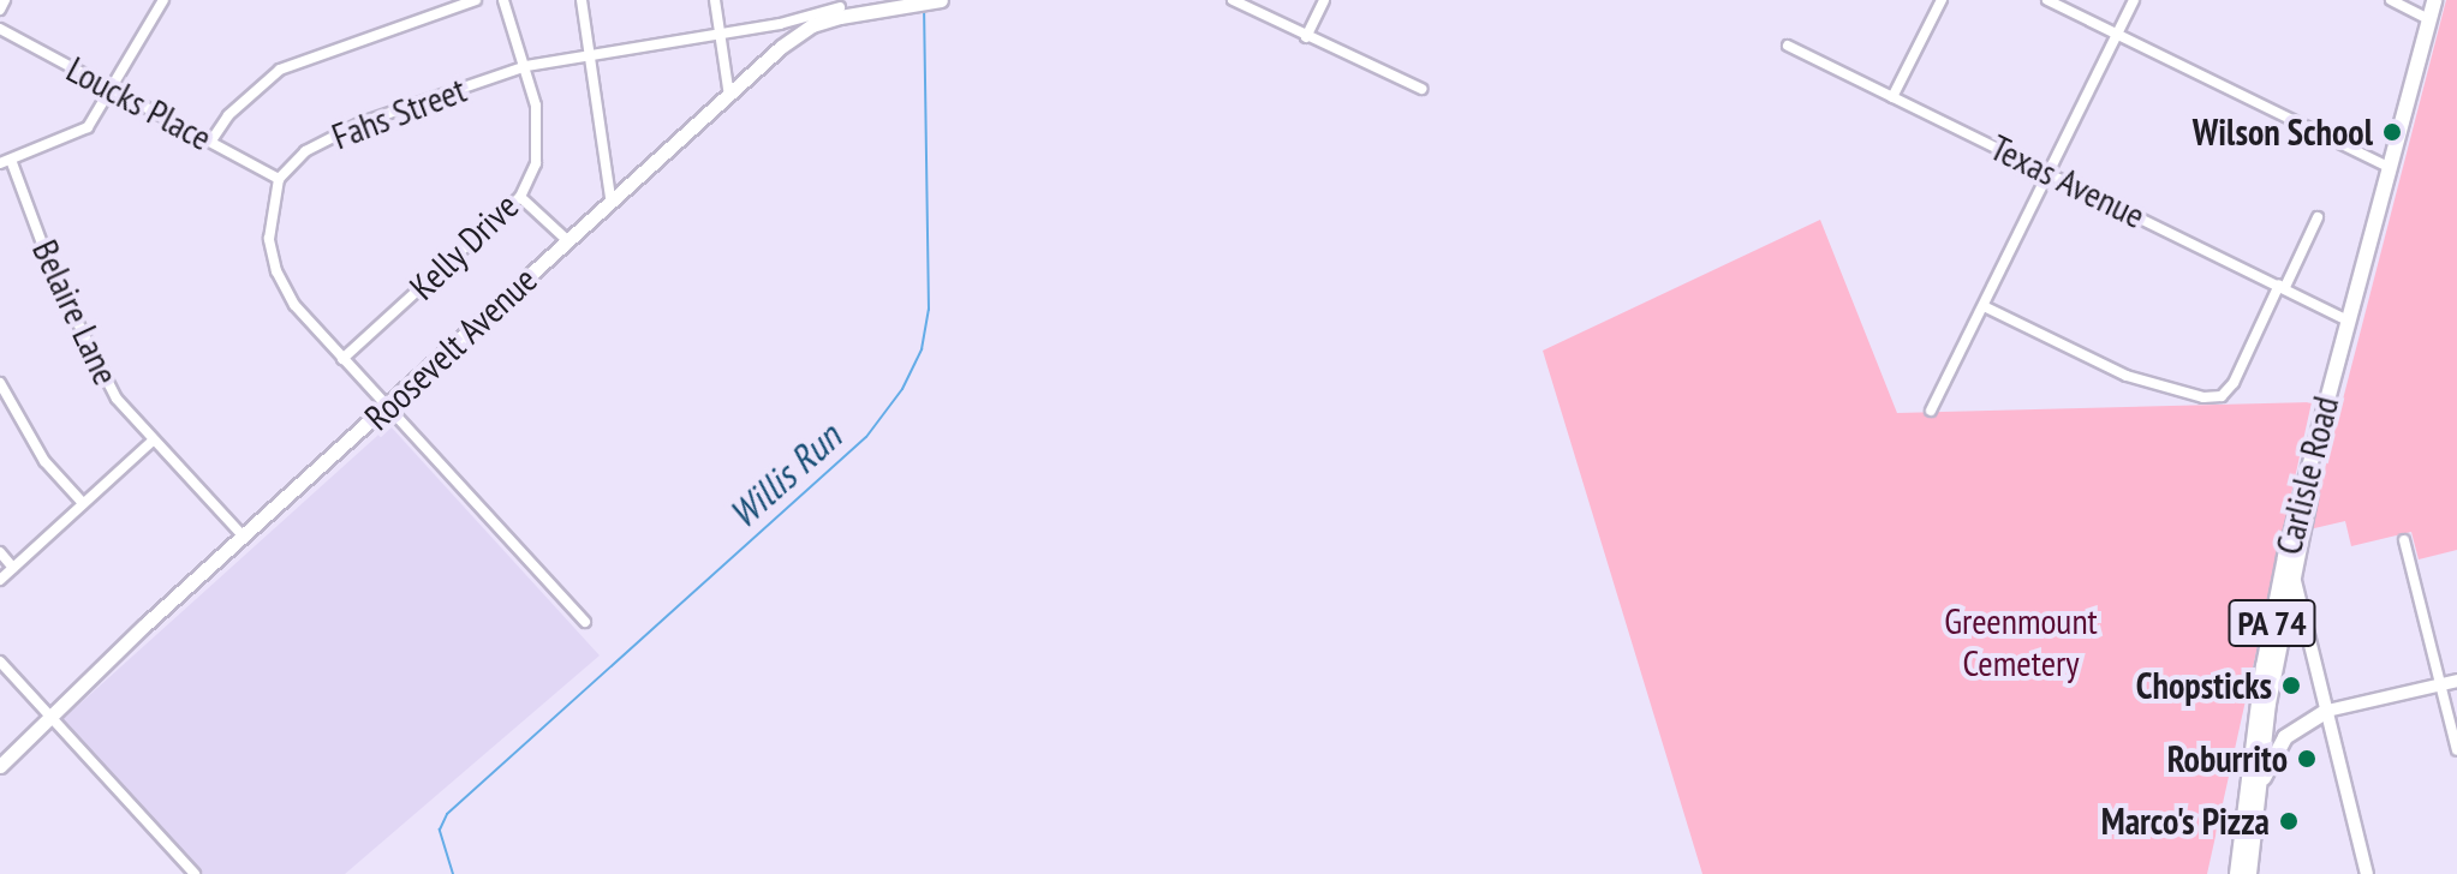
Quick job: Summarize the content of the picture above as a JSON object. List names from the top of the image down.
{
  "streets": {
    "main road": ["Roosevelt Avenue", "Carlisle Road", "PA 74"],
    "street": [
      "Loucks Place",
      "Fahs Street",
      "Texas Avenue",
      "Kelly Drive",
      "Belaire Lane"
    ]
  },
  "crossings": [
    ["Loucks Place", "Fahs Street"],
    ["Fahs Street", "Kelly Drive"],
    ["Texas Avenue", "PA 74"],
    ["Belaire Lane", "Roosevelt Avenue"],
    ["Carlisle Road", "PA 74"]
  ],
  "water": ["Willis Run"],
  "parks": ["Greenmount Cemetery"],
  "places": [
    "Wilson School",
    "Chopsticks",
    "Roburrito",
    "Marco's Pizza"
  ]
}
